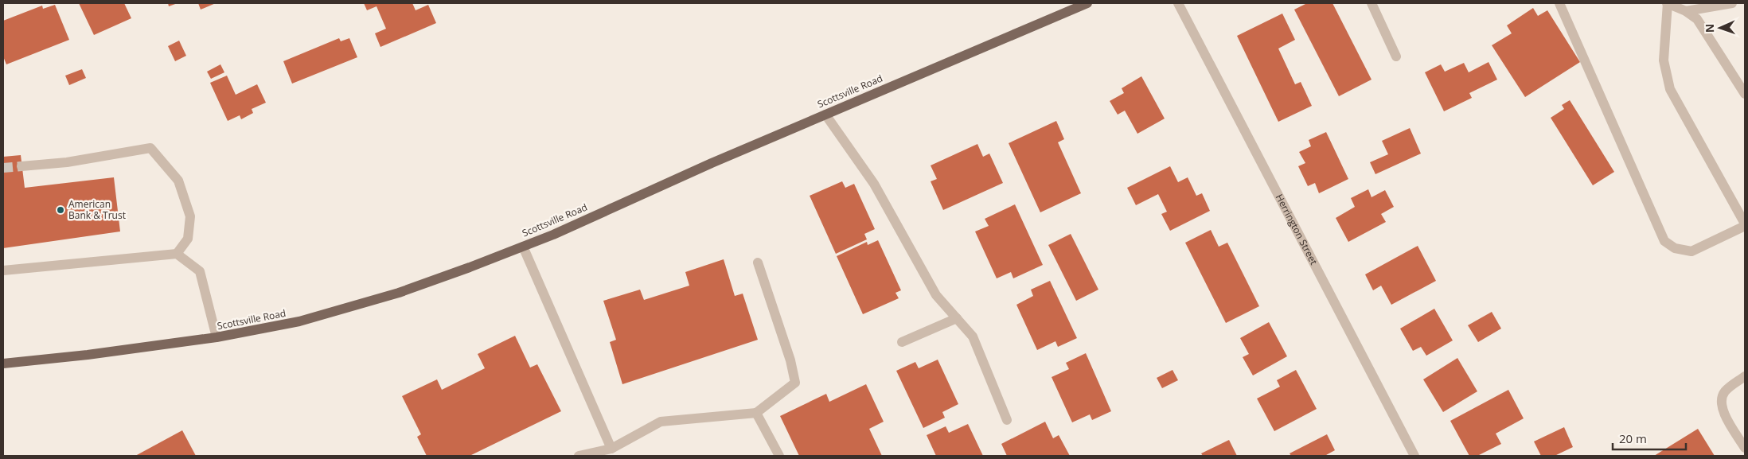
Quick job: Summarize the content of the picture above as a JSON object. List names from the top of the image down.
{
  "streets": {
    "main road": ["Scottsville Road"],
    "street": ["Herrington Street"]
  },
  "places": ["American Bank & Trust"],
  "scale_bar": "20 m",
  "north": "left"
}
